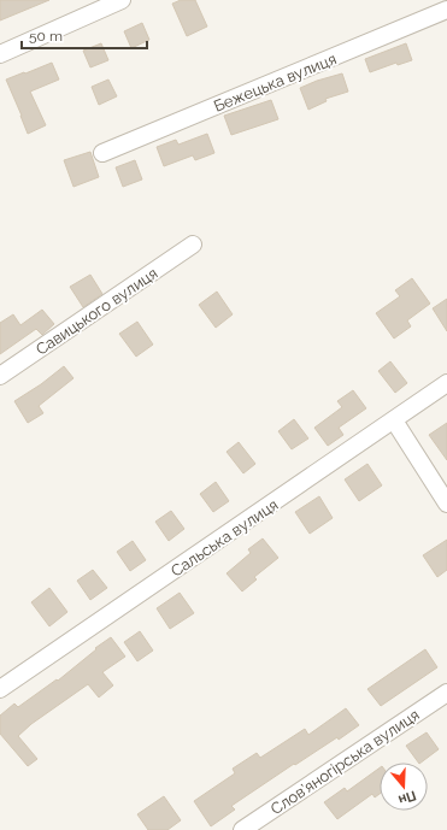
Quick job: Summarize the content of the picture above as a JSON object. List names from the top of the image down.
{
  "streets": {
    "street": [
      "Бежецька вулиця",
      "Савицького вулиця",
      "Сальська вулиця",
      "Слов’яногірська вулиця"
    ]
  },
  "scale_bar": "50 m",
  "north": "bottom"
}
